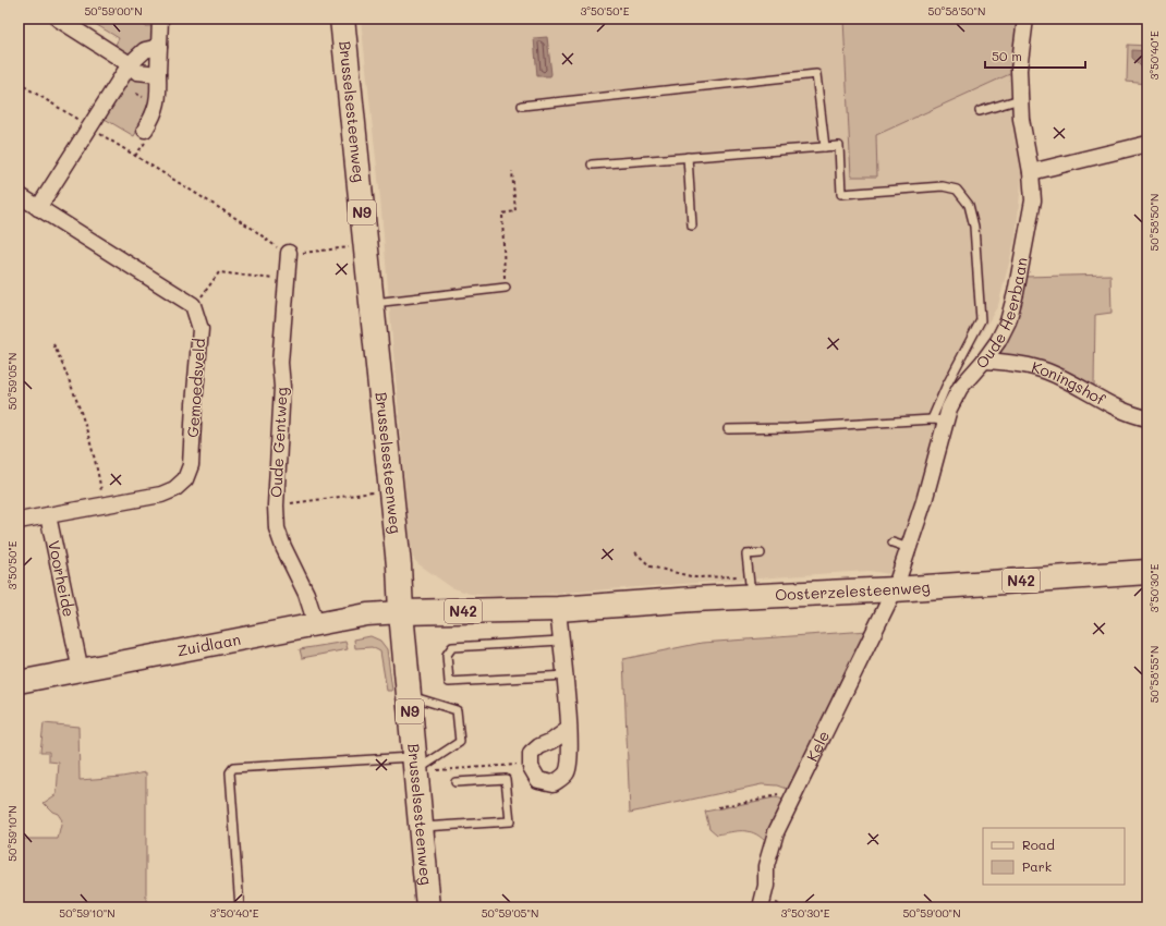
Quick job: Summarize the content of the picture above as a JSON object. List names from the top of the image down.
{
  "streets": {
    "main road": [
      "Brusselsesteenweg",
      "N9",
      "N42",
      "Oosterzelesteenweg",
      "Zuidlaan"
    ],
    "street": [
      "Oude Heerbaan",
      "Koningshof",
      "Gemoedsveld",
      "Oude Gentweg",
      "Voorheide",
      "Kele"
    ]
  },
  "crossings": [
    ["Brusselsesteenweg", "Oosterzelesteenweg"],
    ["Brusselsesteenweg", "Zuidlaan"],
    ["Oude Heerbaan", "Koningshof"],
    ["Oude Heerbaan", "Oosterzelesteenweg"],
    ["Oude Heerbaan", "Kele"],
    ["Gemoedsveld", "Voorheide"],
    ["Oude Gentweg", "Zuidlaan"],
    ["Voorheide", "Zuidlaan"],
    ["Oosterzelesteenweg", "Zuidlaan"],
    ["Oosterzelesteenweg", "Kele"]
  ],
  "legend": ["Road", "Park"],
  "scale_bar": "50 m",
  "coordinates": [
    "50°59'00\"N",
    "3°50'50\"E",
    "50°58'50\"N",
    "3°50'40\"E",
    "50°59'05\"N",
    "3°50'30\"E",
    "50°58'55\"N",
    "50°59'10\"N"
  ]
}
